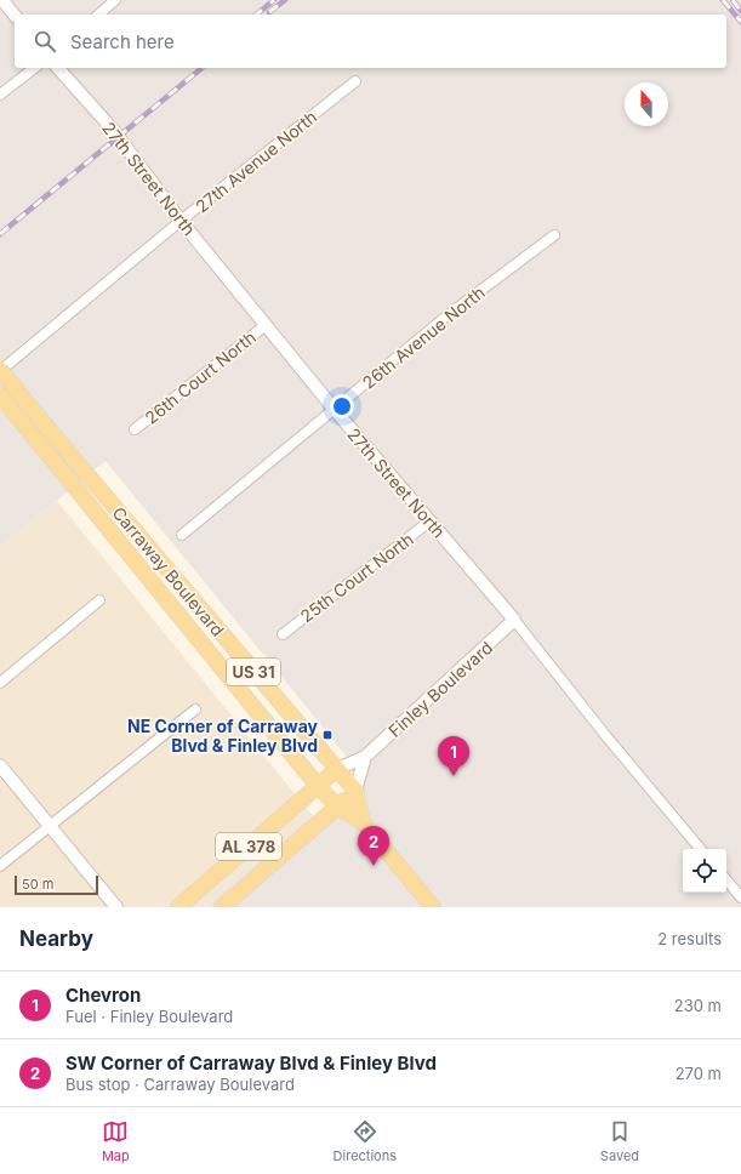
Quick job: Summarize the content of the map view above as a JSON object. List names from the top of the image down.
{
  "streets": {
    "main road": [
      "Carraway Boulevard",
      "US 31",
      "Finley Boulevard",
      "AL 378"
    ],
    "street": [
      "27th Avenue North",
      "27th Street North",
      "26th Avenue North",
      "26th Court North",
      "25th Court North"
    ]
  },
  "crossings": [
    ["27th Avenue North", "27th Street North"],
    ["27th Avenue North", "Carraway Boulevard"],
    ["27th Street North", "26th Avenue North"],
    ["27th Street North", "26th Court North"],
    ["27th Street North", "25th Court North"],
    ["27th Street North", "Finley Boulevard"],
    ["Carraway Boulevard", "Finley Boulevard"],
    ["Carraway Boulevard", "AL 378"]
  ],
  "places": {
    "transit": ["NE Corner of Carraway Blvd & Finley Blvd"]
  },
  "scale_bar": "50 m",
  "north": "top",
  "page": {
    "search": "Search here",
    "pins": ["1", "2"],
    "scale": "50 m",
    "heading": ["Nearby", "2 results"],
    "list": [
      {
        "mark": "1",
        "name": "Chevron",
        "note": "Fuel · Finley Boulevard",
        "value": "230 m"
      },
      {
        "mark": "2",
        "name": "SW Corner of Carraway Blvd & Finley Blvd",
        "note": "Bus stop · Carraway Boulevard",
        "value": "270 m"
      }
    ],
    "nav": ["Map", "Directions", "Saved"]
  }
}
